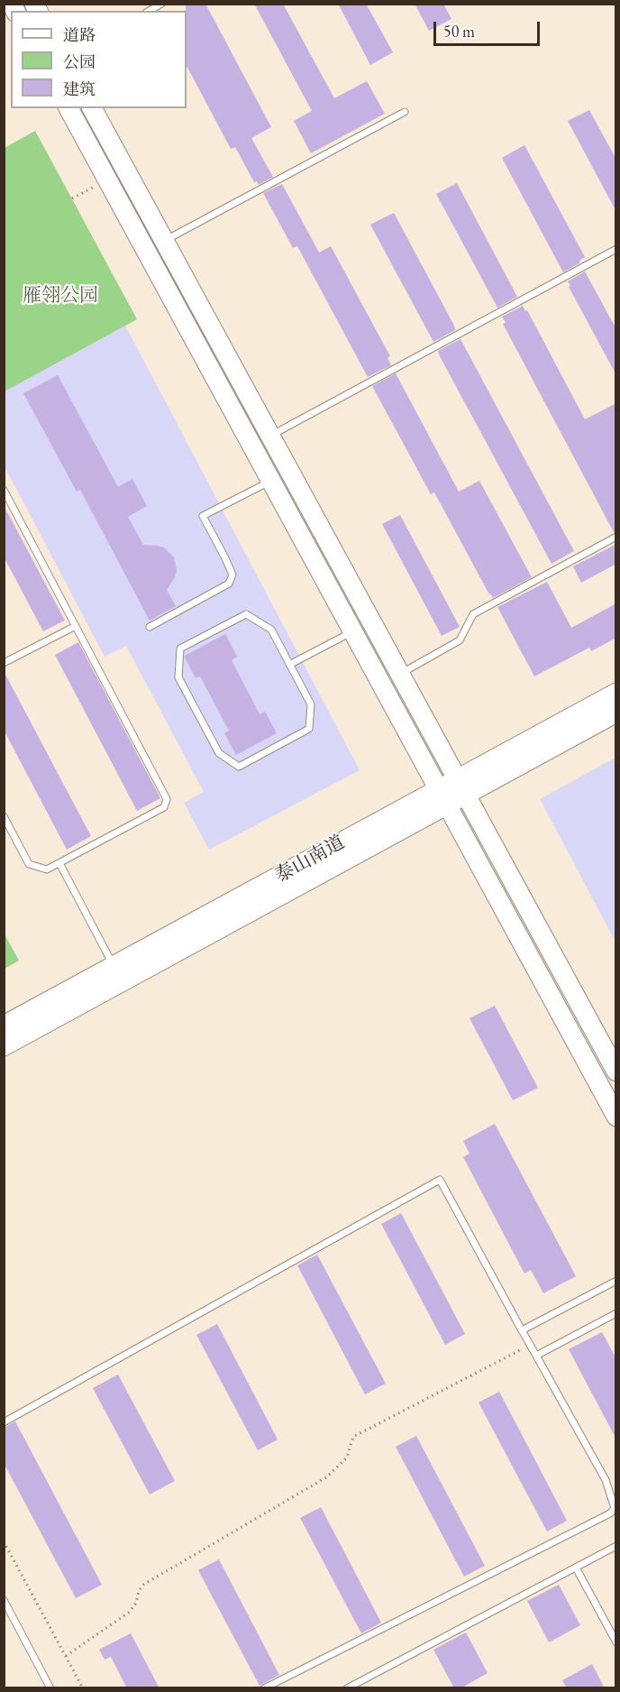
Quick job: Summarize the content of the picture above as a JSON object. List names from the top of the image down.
{
  "streets": {
    "main road": ["泰山南道"]
  },
  "parks": ["雁翎公园"],
  "legend": ["道路", "公园", "建筑"],
  "scale_bar": "50 m"
}
